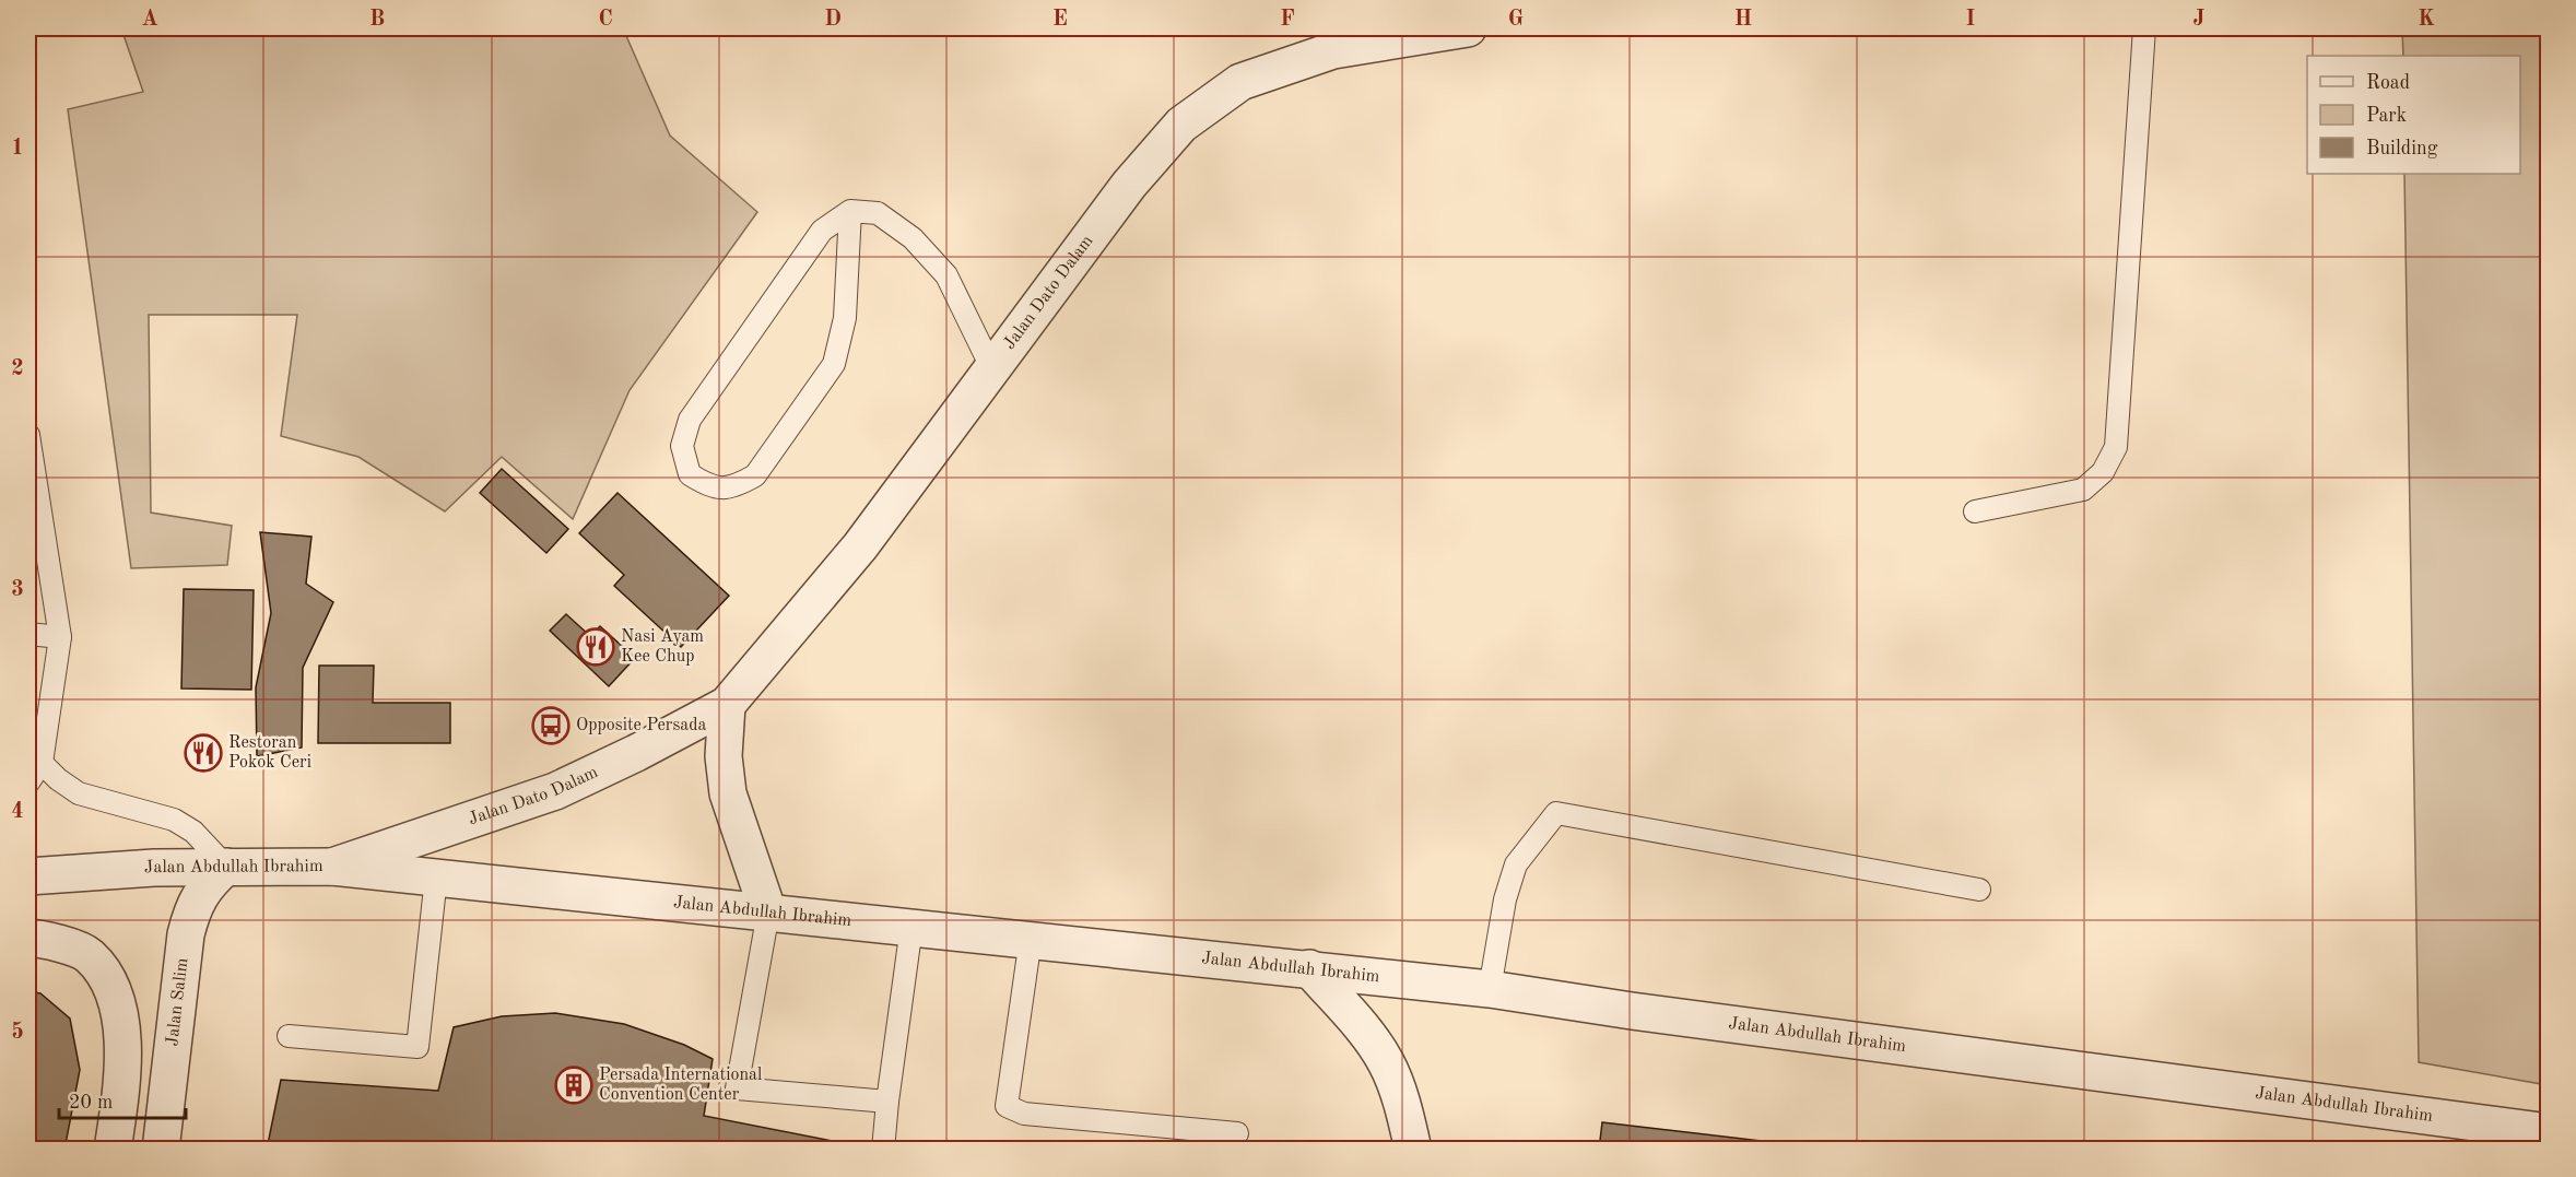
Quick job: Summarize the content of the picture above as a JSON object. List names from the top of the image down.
{
  "streets": {
    "street": ["Jalan Dato Dalam", "Jalan Abdullah Ibrahim", "Jalan Salim"]
  },
  "crossings": [
    ["Jalan Dato Dalam", "Jalan Abdullah Ibrahim"],
    ["Jalan Abdullah Ibrahim", "Jalan Salim"]
  ],
  "places": {
    "restaurant": ["Nasi Ayam Kee Chup", "Restoran Pokok Ceri"],
    "bus stop": ["Opposite Persada"],
    "building": ["Persada International Convention Center"]
  },
  "legend": ["Road", "Park", "Building"],
  "scale_bar": "20 m",
  "grid": {
    "columns": [
      "A",
      "B",
      "C",
      "D",
      "E",
      "F",
      "G",
      "H",
      "I",
      "J",
      "K"
    ],
    "rows": [
      "1",
      "2",
      "3",
      "4",
      "5"
    ]
  }
}
